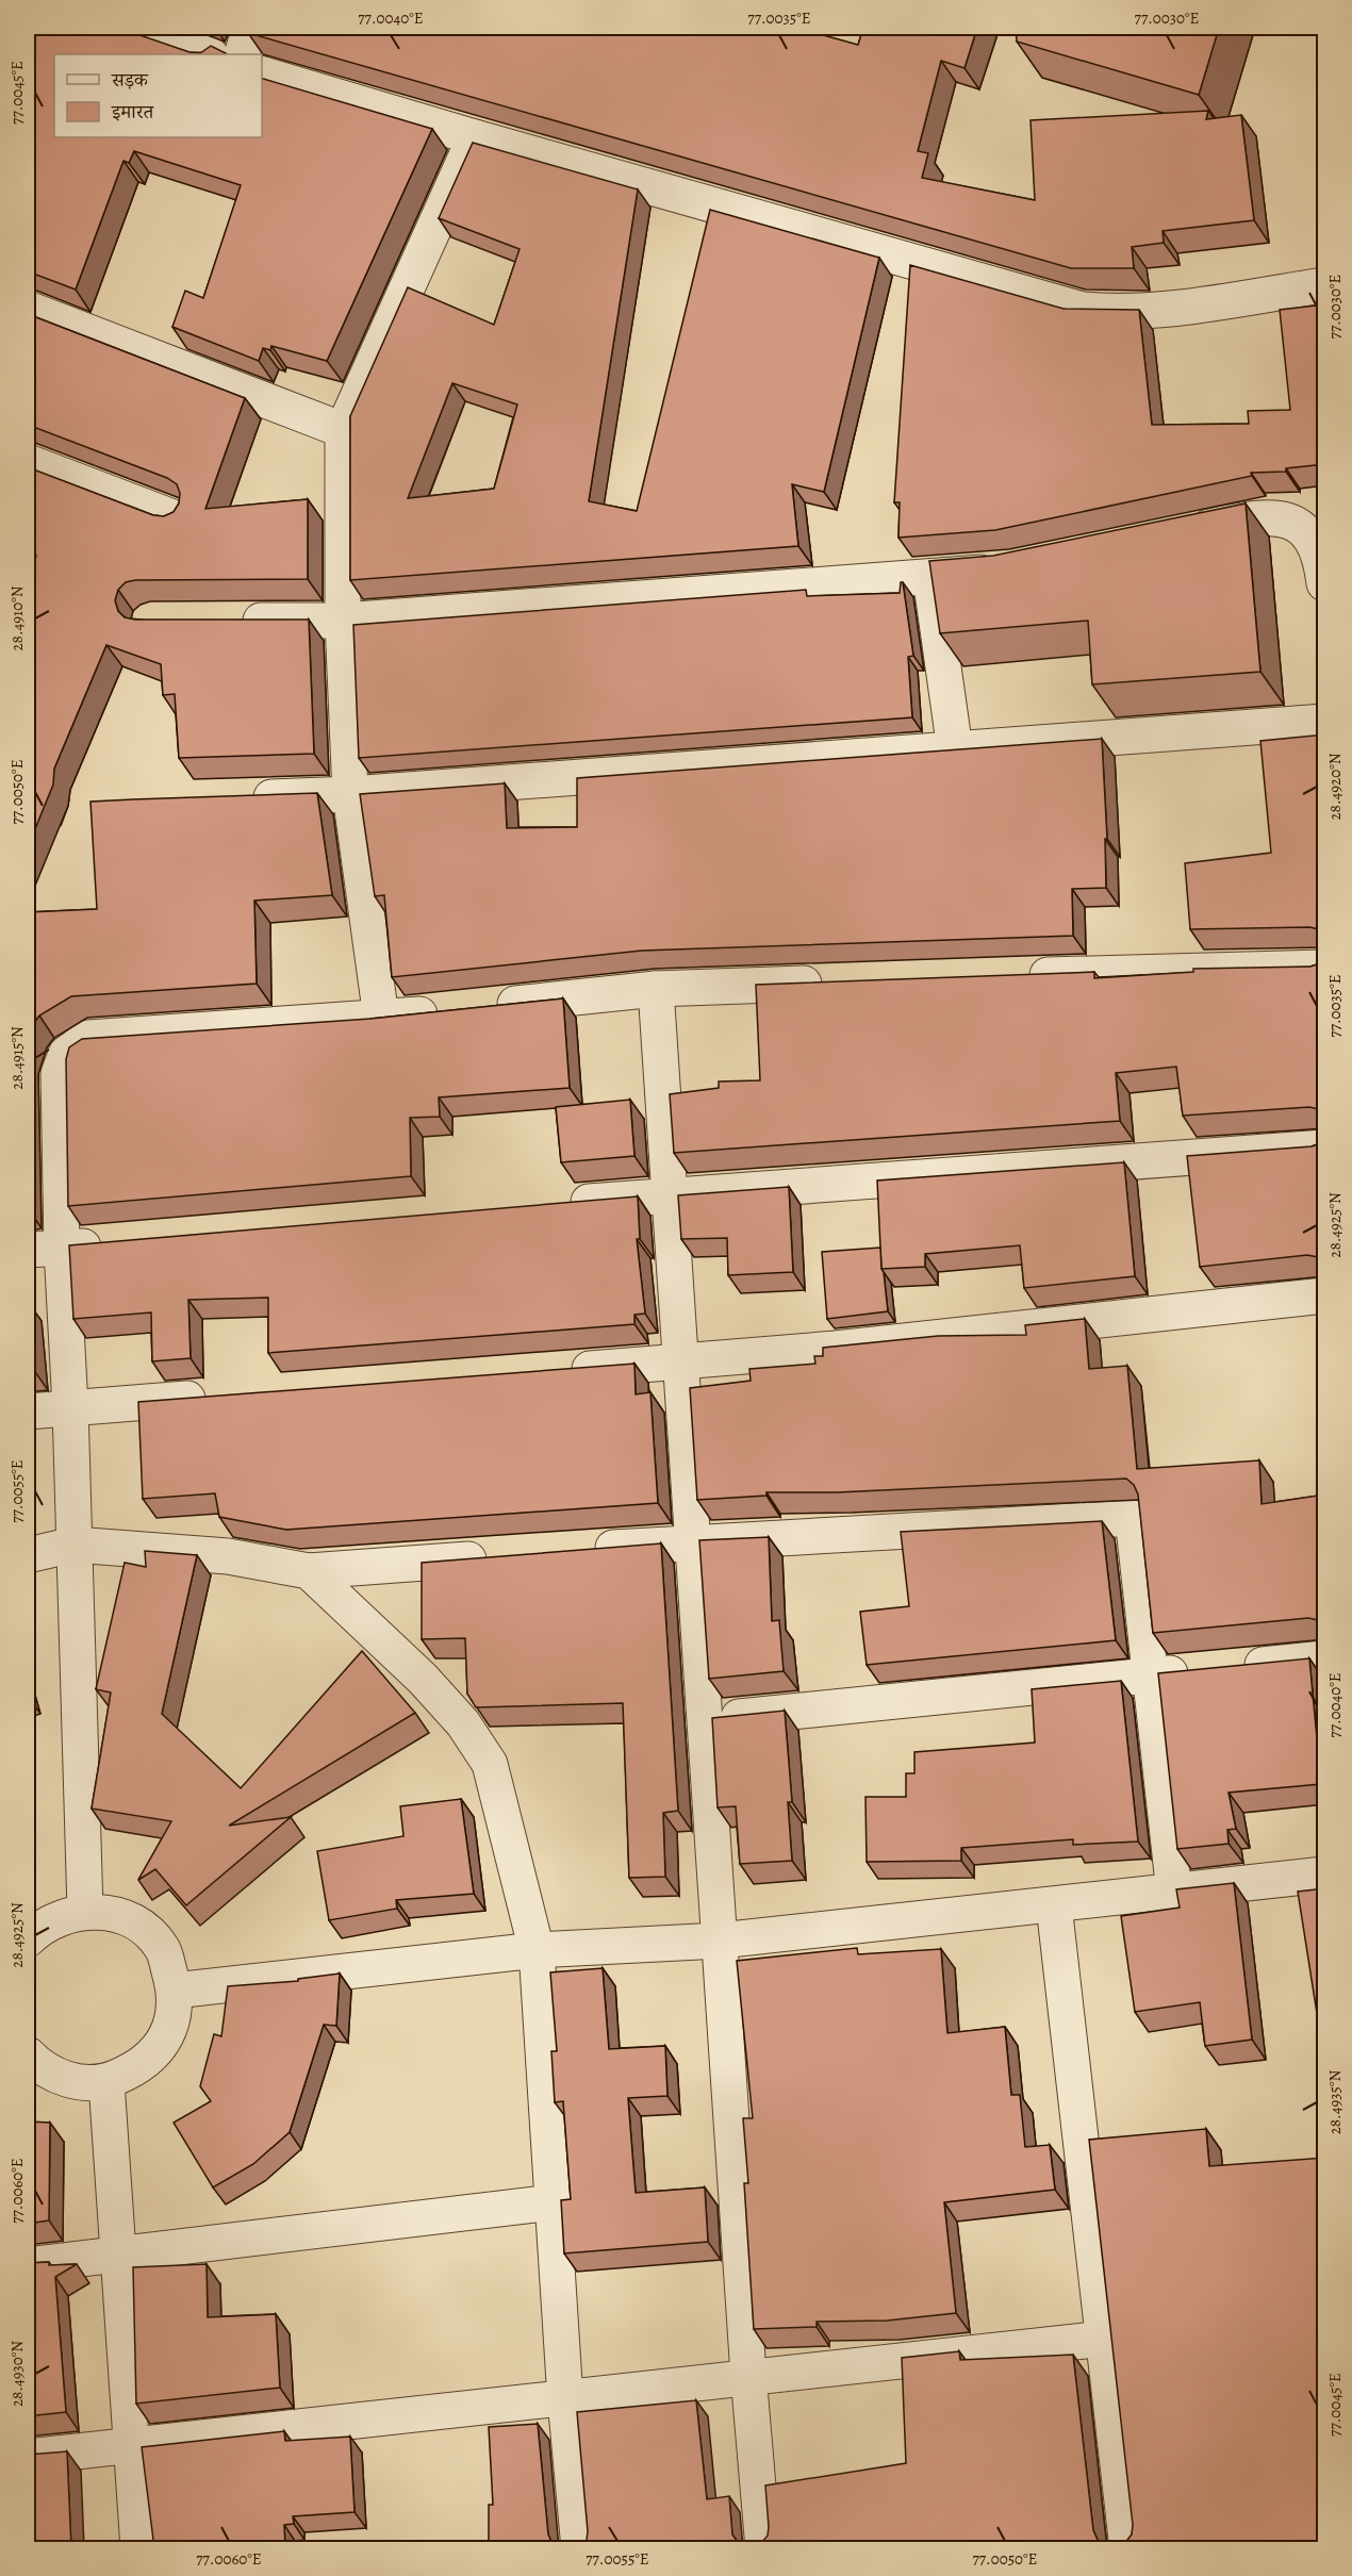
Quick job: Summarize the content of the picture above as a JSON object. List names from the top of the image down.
{
  "legend": ["सड़क", "इमारत"],
  "coordinates": [
    "77.0040°E",
    "77.0035°E",
    "77.0030°E",
    "77.0045°E",
    "28.4910°N",
    "28.4920°N",
    "77.0050°E",
    "28.4915°N",
    "28.4925°N",
    "77.0055°E",
    "28.4935°N",
    "77.0060°E",
    "28.4930°N"
  ]
}
